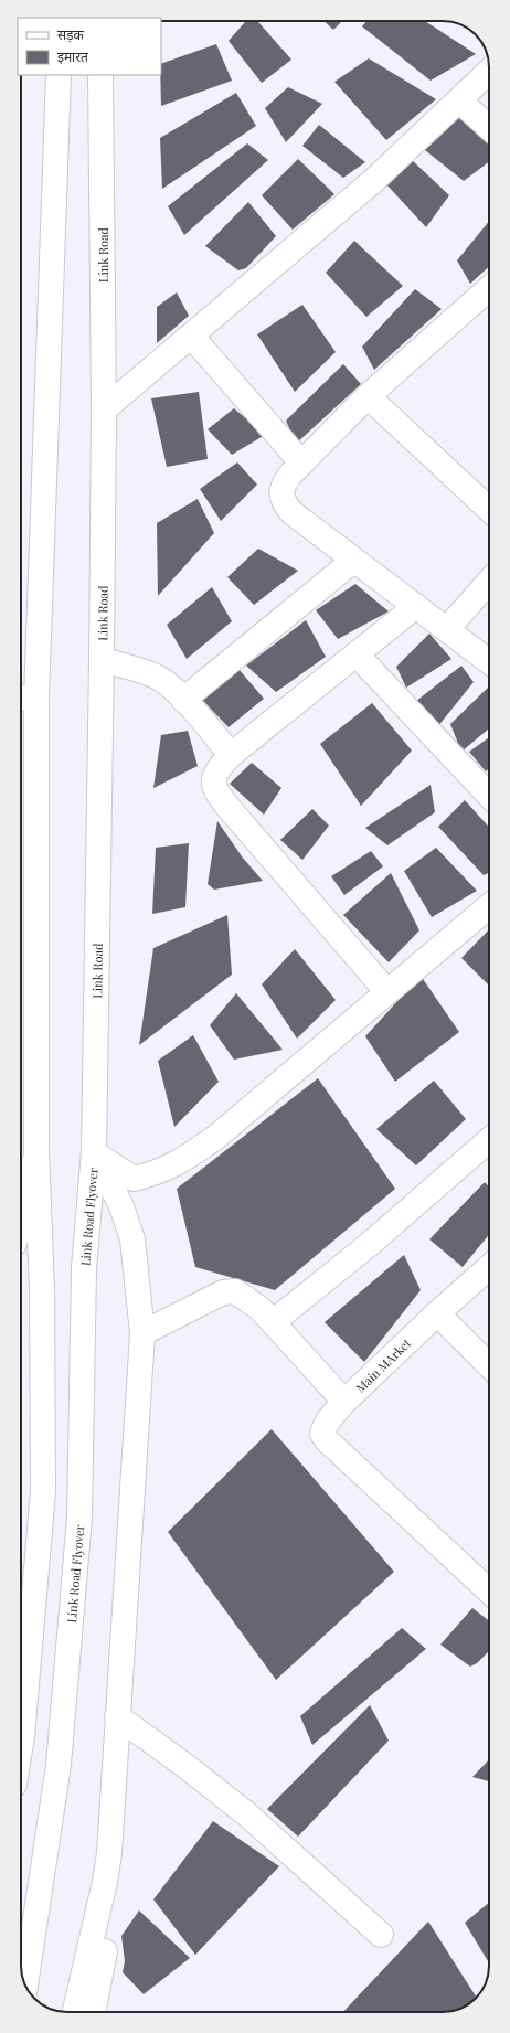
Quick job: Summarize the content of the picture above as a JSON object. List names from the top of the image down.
{
  "streets": {
    "street": ["Link Road", "Link Road Flyover", "Main MArket"]
  },
  "crossings": [
    ["Link Road", "Link Road Flyover"]
  ],
  "legend": ["सड़क", "इमारत"]
}
